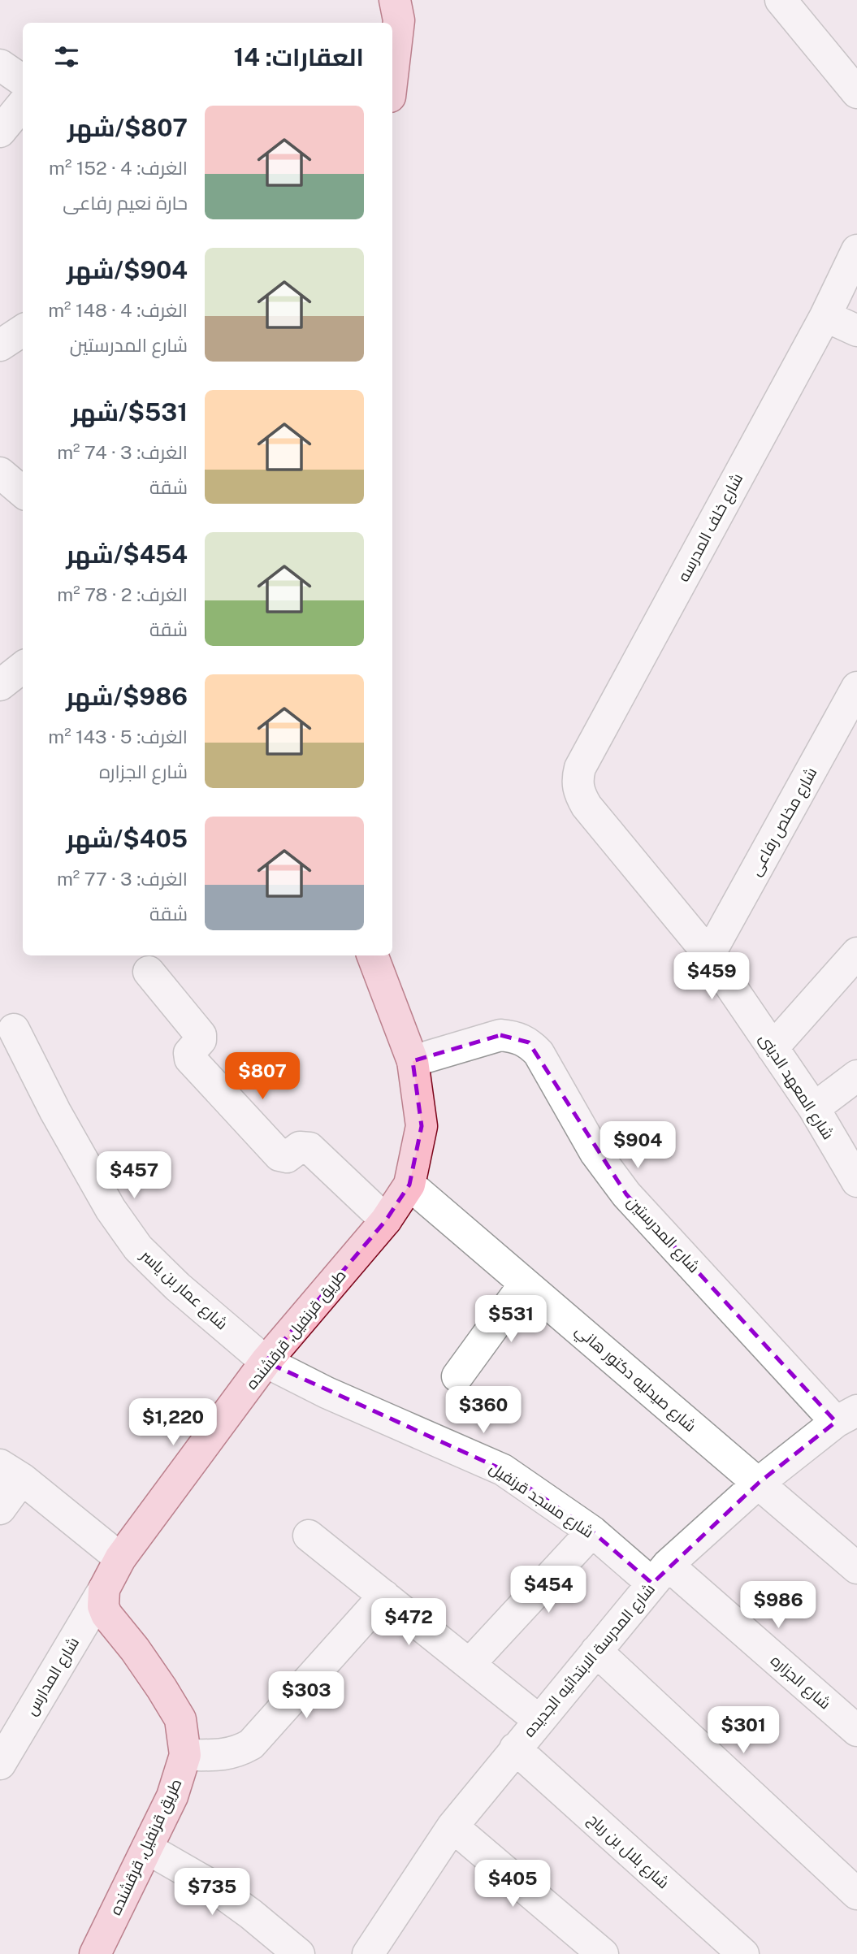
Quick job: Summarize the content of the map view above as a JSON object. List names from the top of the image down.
{
  "streets": {
    "street": [
      "شارع خلف المدرسه",
      "شارع مخلص رفاعى",
      "شارع المعهد الدينى",
      "شارع المدرستين",
      "شارع عمار بن ياسر",
      "طريق قرنفيل, قرقشنده",
      "شارع صيدليه دكتور هاني",
      "شارع مسجد قرنفيل",
      "شارع المدرسة الابتدائيه الجديده",
      "شارع المدارس",
      "شارع الجزاره",
      "شارع بلال بن رباح"
    ]
  },
  "crossings": [
    ["شارع خلف المدرسه", "شارع المعهد الدينى"],
    ["شارع مخلص رفاعى", "شارع المعهد الدينى"],
    ["شارع المدرستين", "طريق قرنفيل, قرقشنده"],
    ["شارع المدرستين", "شارع المدرسة الابتدائيه الجديده"],
    ["شارع عمار بن ياسر", "طريق قرنفيل, قرقشنده"],
    ["شارع عمار بن ياسر", "شارع مسجد قرنفيل"],
    ["طريق قرنفيل, قرقشنده", "شارع صيدليه دكتور هاني"],
    ["طريق قرنفيل, قرقشنده", "شارع مسجد قرنفيل"],
    ["طريق قرنفيل, قرقشنده", "شارع المدارس"],
    ["شارع صيدليه دكتور هاني", "شارع المدرسة الابتدائيه الجديده"],
    ["شارع مسجد قرنفيل", "شارع المدرسة الابتدائيه الجديده"],
    ["شارع مسجد قرنفيل", "شارع الجزاره"],
    ["شارع المدرسة الابتدائيه الجديده", "شارع الجزاره"],
    ["شارع المدرسة الابتدائيه الجديده", "شارع بلال بن رباح"]
  ],
  "page": {
    "heading": "العقارات: 14",
    "list": [
      {
        "name": "$807/شهر",
        "note": "الغرف: 4 · 152 m² · حارة نعيم رفاعى"
      },
      {
        "name": "$904/شهر",
        "note": "الغرف: 4 · 148 m² · شارع المدرستين"
      },
      {
        "name": "$531/شهر",
        "note": "الغرف: 3 · 74 m² · شقة"
      },
      {
        "name": "$454/شهر",
        "note": "الغرف: 2 · 78 m² · شقة"
      },
      {
        "name": "$986/شهر",
        "note": "الغرف: 5 · 143 m² · شارع الجزاره"
      },
      {
        "name": "$405/شهر",
        "note": "الغرف: 3 · 77 m² · شقة"
      }
    ],
    "price": [
      "$459",
      "$807",
      "$904",
      "$457",
      "$531",
      "$360",
      "$1,220",
      "$454",
      "$986",
      "$472",
      "$303",
      "$301",
      "$405",
      "$735"
    ]
  }
}
